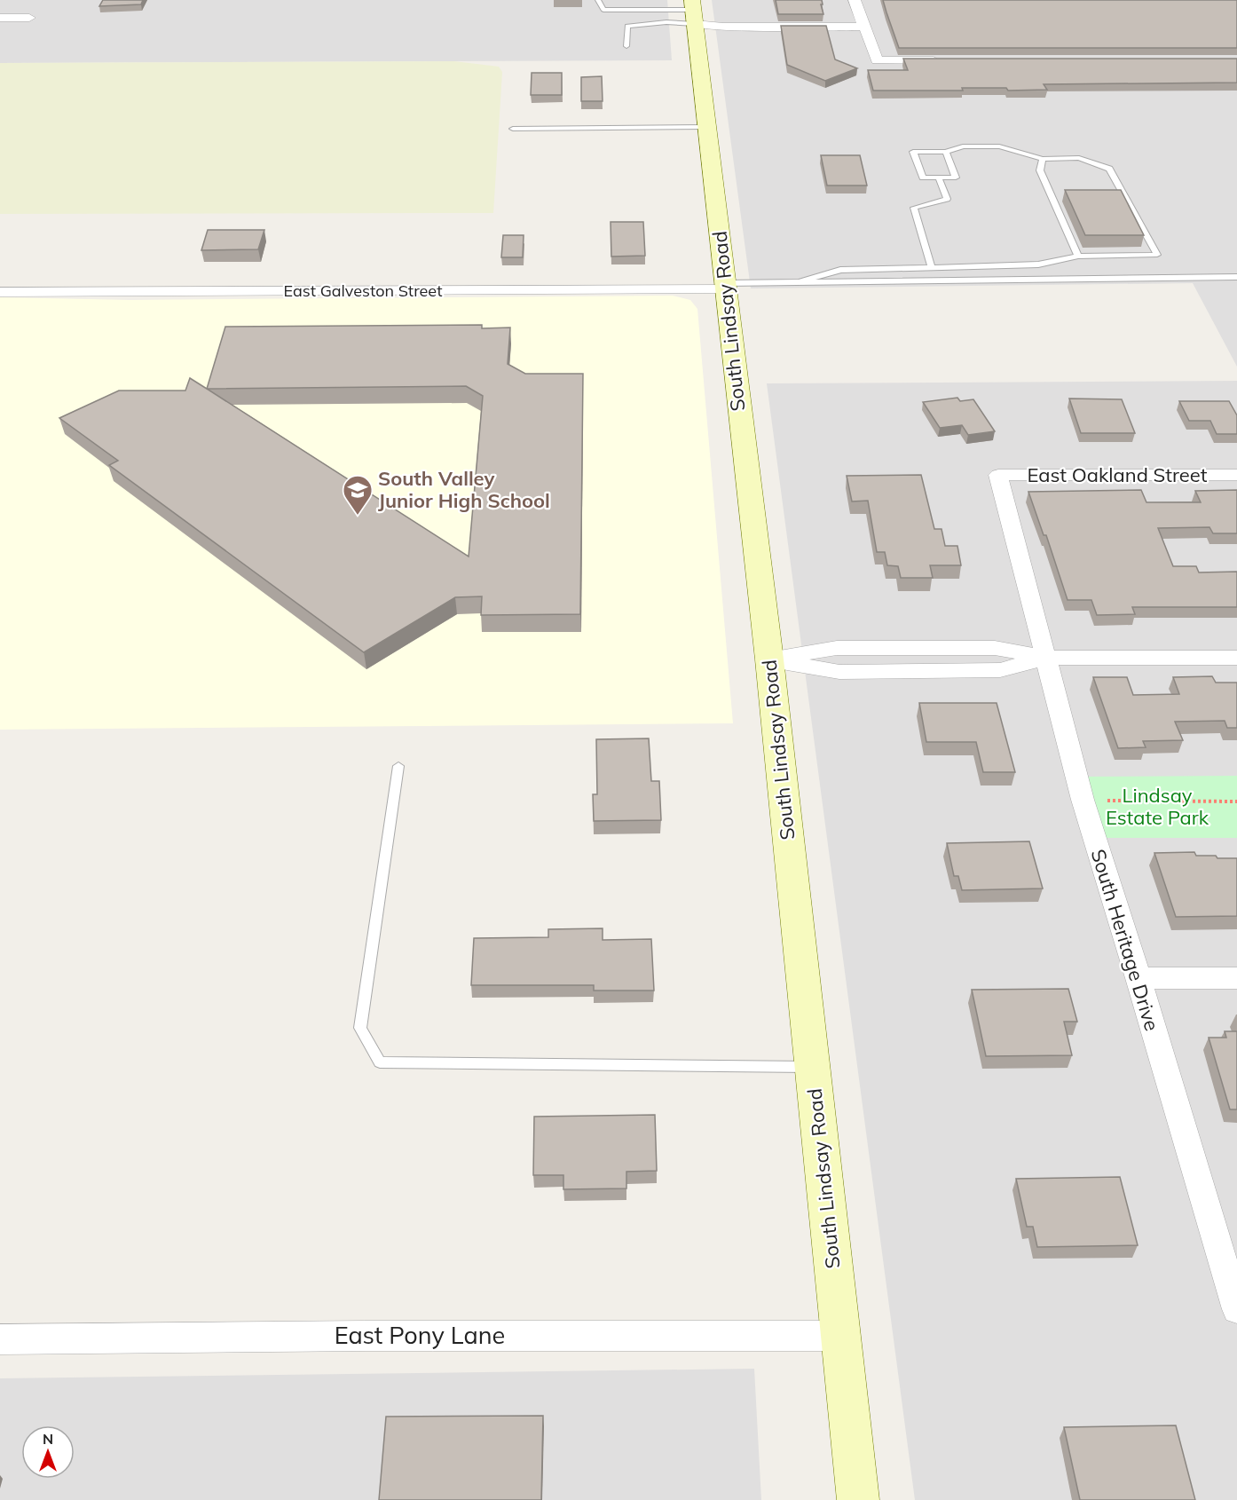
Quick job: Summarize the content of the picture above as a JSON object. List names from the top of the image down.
{
  "streets": {
    "main road": ["South Lindsay Road"],
    "street": [
      "East Galveston Street",
      "East Oakland Street",
      "South Heritage Drive",
      "East Pony Lane"
    ]
  },
  "crossings": [
    ["East Galveston Street", "South Lindsay Road"],
    ["South Lindsay Road", "East Pony Lane"],
    ["East Oakland Street", "South Heritage Drive"]
  ],
  "parks": ["Lindsay Estate Park"],
  "places": {
    "school or university": ["South Valley Junior High School"]
  },
  "north": "top"
}
